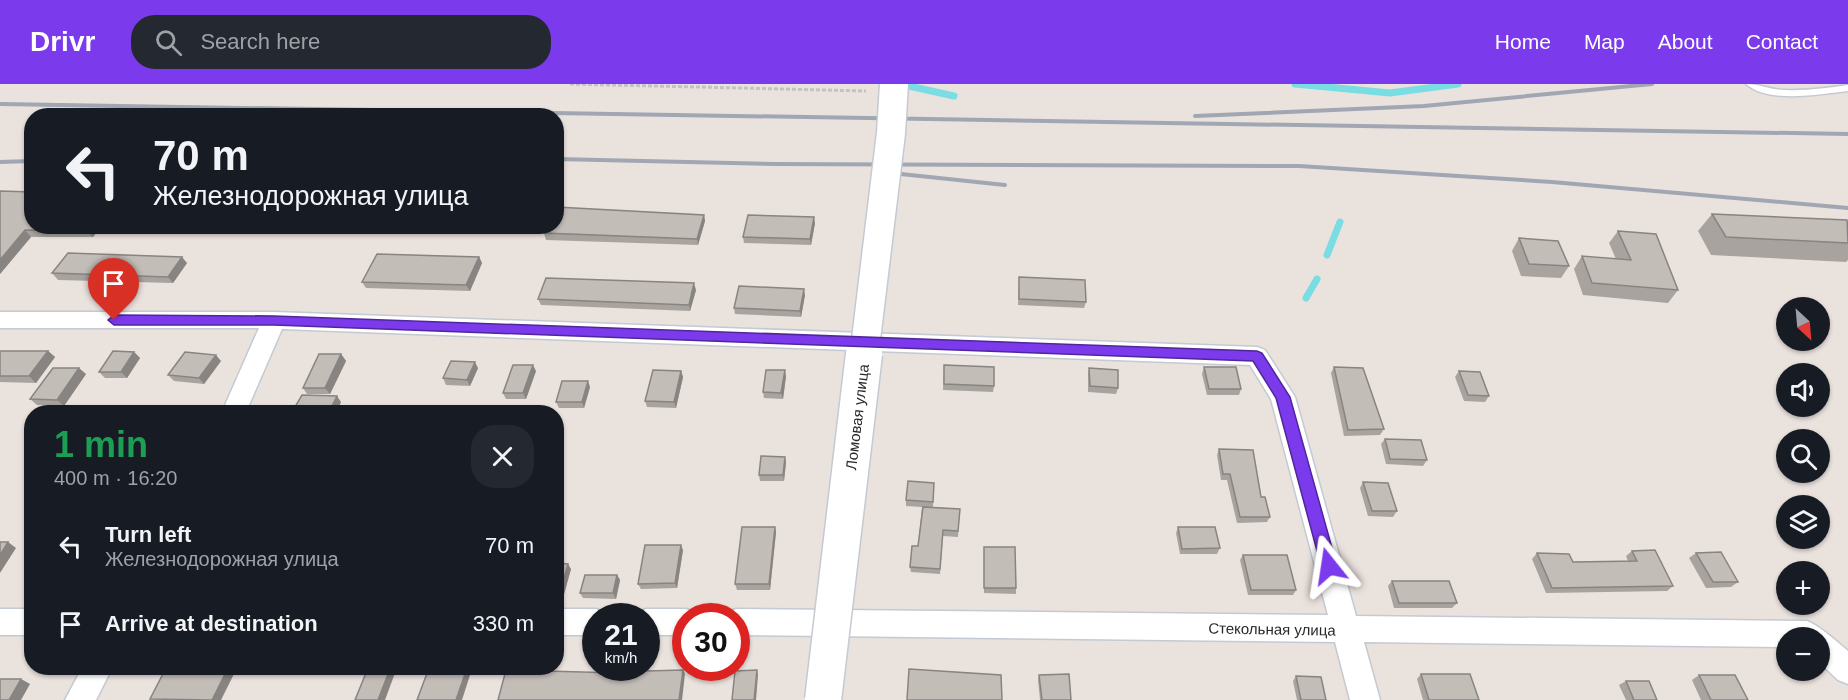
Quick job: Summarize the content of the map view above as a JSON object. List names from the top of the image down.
{
  "streets": {
    "main road": ["Ломовая улица"],
    "street": ["Стекольная улица"]
  },
  "north": "bottom right",
  "page": {
    "header": "Drivr",
    "search": "Search here",
    "nav": [
      "Home",
      "Map",
      "About",
      "Contact"
    ],
    "turn": ["70 m", "Железнодорожная улица"],
    "map_buttons": ["+", "−"],
    "heading": ["1 min", "400 m · 16:20"],
    "list": [
      {
        "name": "Turn left",
        "note": "Железнодорожная улица",
        "value": "70 m"
      },
      {
        "name": "Arrive at destination",
        "value": "330 m"
      }
    ],
    "speed": "21 km/h",
    "limit": "30"
  }
}
